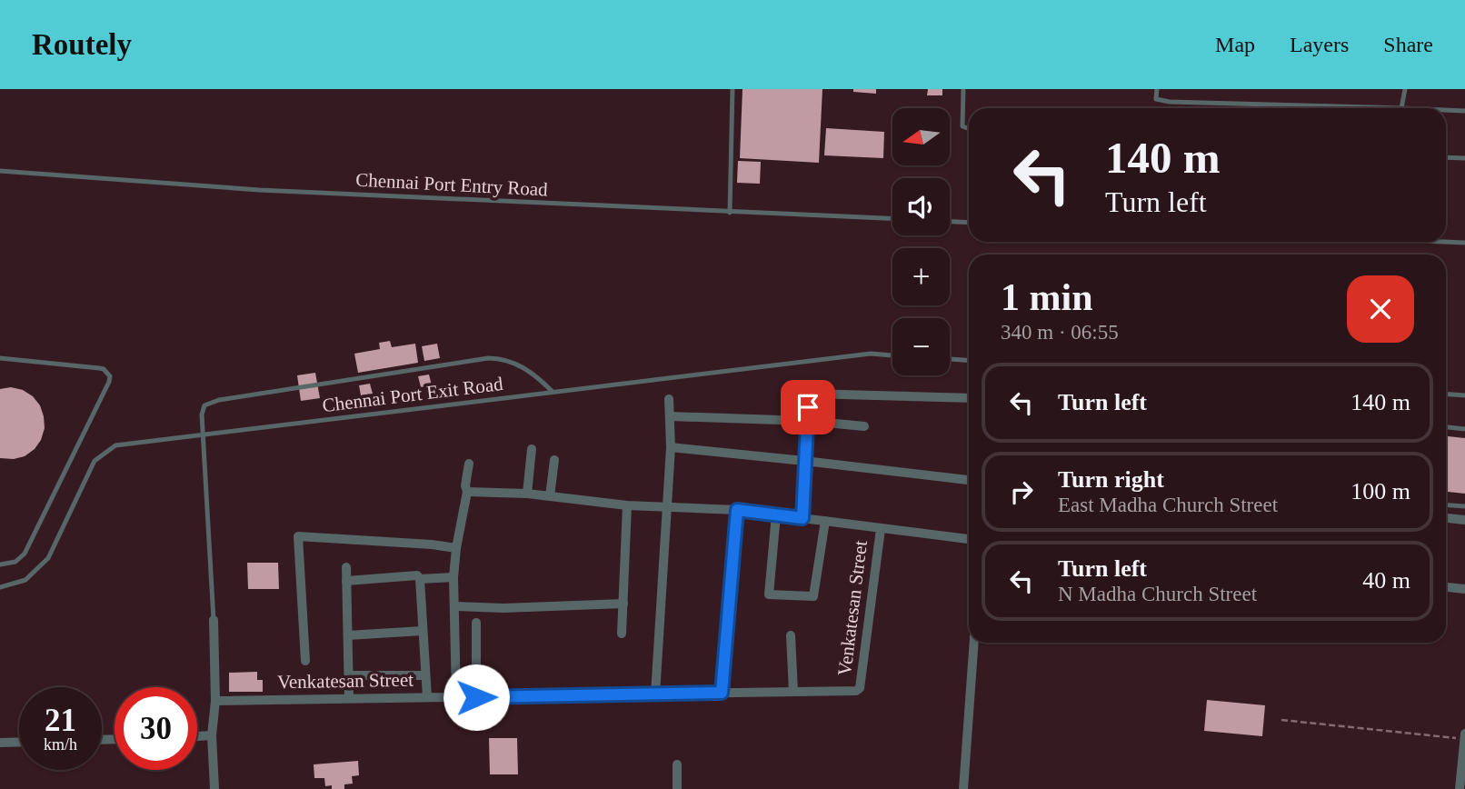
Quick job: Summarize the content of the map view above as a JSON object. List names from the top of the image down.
{
  "streets": {
    "street": ["Venkatesan Street"],
    "lane": ["Chennai Port Entry Road", "Chennai Port Exit Road"]
  },
  "north": "left",
  "page": {
    "header": "Routely",
    "nav": ["Map", "Layers", "Share"],
    "map_buttons": ["+", "−"],
    "turn": ["140 m", "Turn left"],
    "heading": ["1 min", "340 m · 06:55"],
    "list": [
      {
        "name": "Turn left",
        "value": "140 m"
      },
      {
        "name": "Turn right",
        "note": "East Madha Church Street",
        "value": "100 m"
      },
      {
        "name": "Turn left",
        "note": "N Madha Church Street",
        "value": "40 m"
      }
    ],
    "speed": "21 km/h",
    "limit": "30"
  }
}
